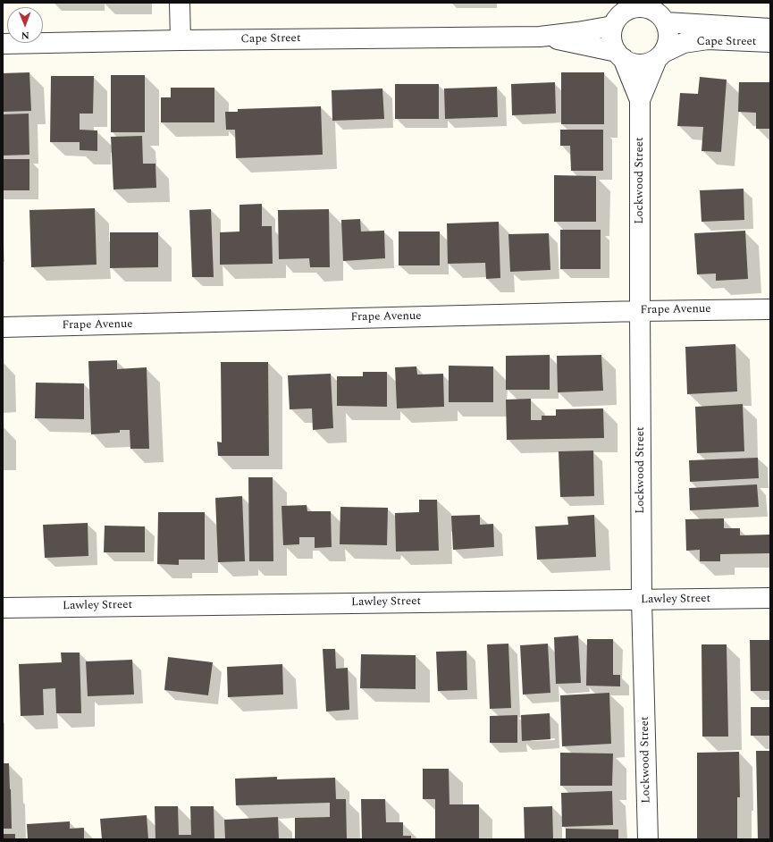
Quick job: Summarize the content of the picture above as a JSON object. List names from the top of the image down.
{
  "streets": {
    "street": [
      "Cape Street",
      "Lockwood Street",
      "Frape Avenue",
      "Lawley Street"
    ]
  },
  "crossings": [
    ["Cape Street", "Lockwood Street"],
    ["Lockwood Street", "Frape Avenue"],
    ["Lockwood Street", "Lawley Street"]
  ],
  "north": "bottom"
}
